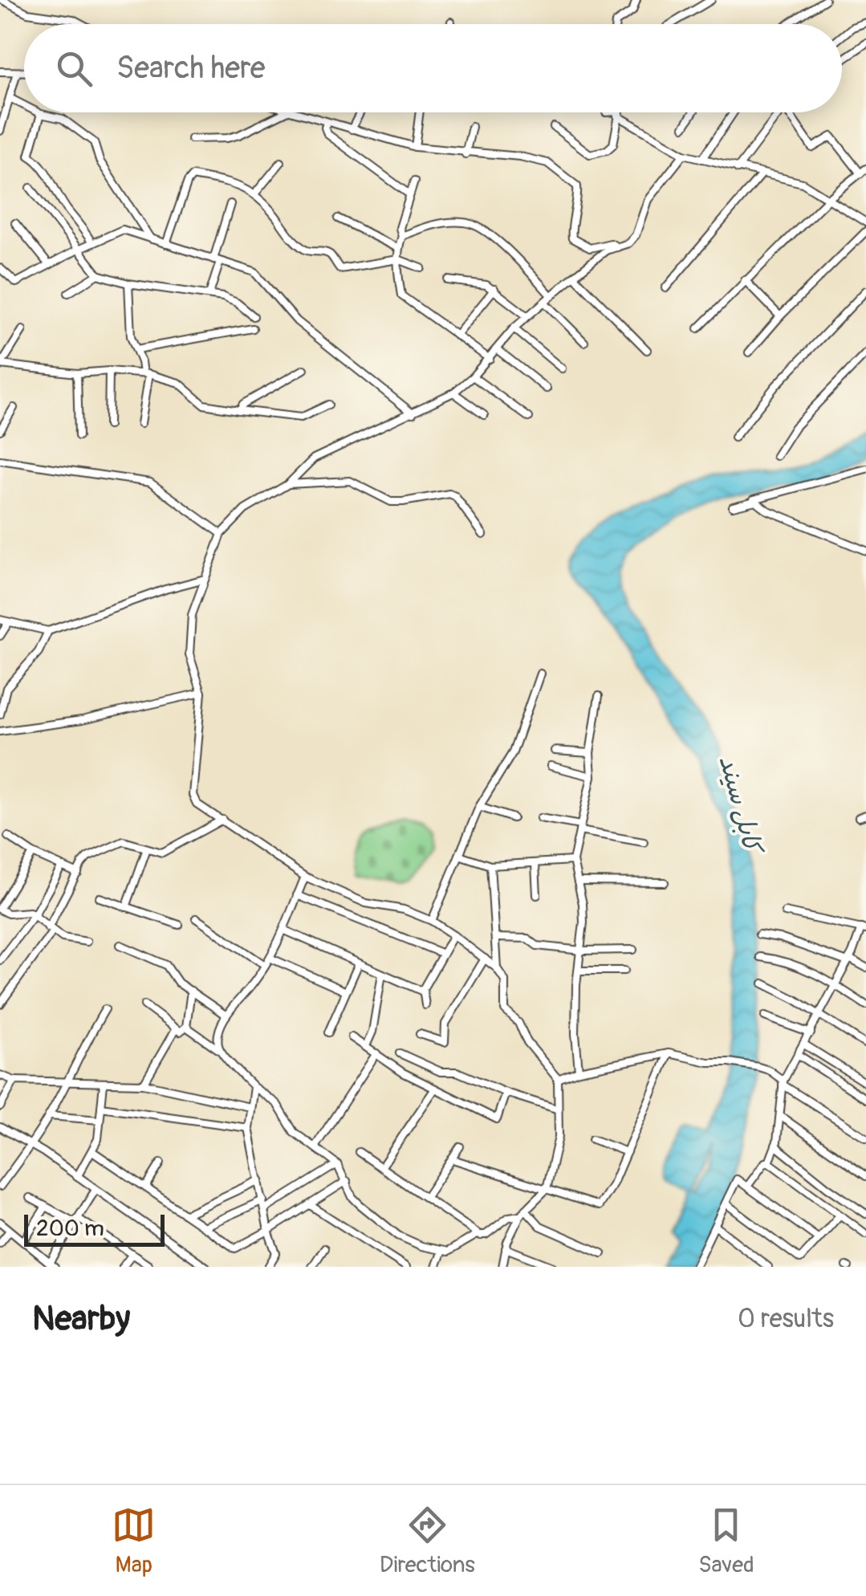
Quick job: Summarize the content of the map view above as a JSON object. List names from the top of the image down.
{
  "water": ["کابل سيند"],
  "scale_bar": "200 m",
  "page": {
    "search": "Search here",
    "scale": "200 m",
    "heading": ["Nearby", "0 results"],
    "nav": ["Map", "Directions", "Saved"]
  }
}
